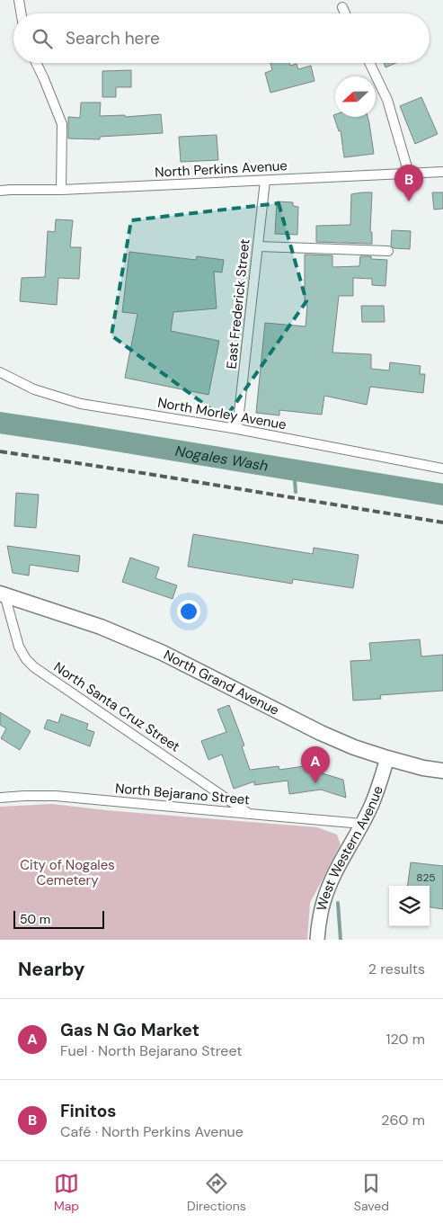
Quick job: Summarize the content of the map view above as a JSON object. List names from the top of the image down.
{
  "streets": {
    "main road": ["North Grand Avenue"],
    "street": [
      "North Perkins Avenue",
      "East Frederick Street",
      "North Morley Avenue",
      "North Santa Cruz Street",
      "North Bejarano Street",
      "West Western Avenue"
    ]
  },
  "crossings": [
    ["North Perkins Avenue", "East Frederick Street"],
    ["East Frederick Street", "North Morley Avenue"],
    ["North Grand Avenue", "North Santa Cruz Street"],
    ["North Grand Avenue", "West Western Avenue"],
    ["North Santa Cruz Street", "North Bejarano Street"],
    ["North Bejarano Street", "West Western Avenue"]
  ],
  "water": ["Nogales Wash"],
  "parks": ["City of Nogales Cemetery"],
  "house_numbers": ["825"],
  "scale_bar": "50 m",
  "north": "left",
  "page": {
    "search": "Search here",
    "pins": ["B", "A"],
    "scale": "50 m",
    "heading": ["Nearby", "2 results"],
    "list": [
      {
        "mark": "A",
        "name": "Gas N Go Market",
        "note": "Fuel · North Bejarano Street",
        "value": "120 m"
      },
      {
        "mark": "B",
        "name": "Finitos",
        "note": "Café · North Perkins Avenue",
        "value": "260 m"
      }
    ],
    "nav": ["Map", "Directions", "Saved"]
  }
}
